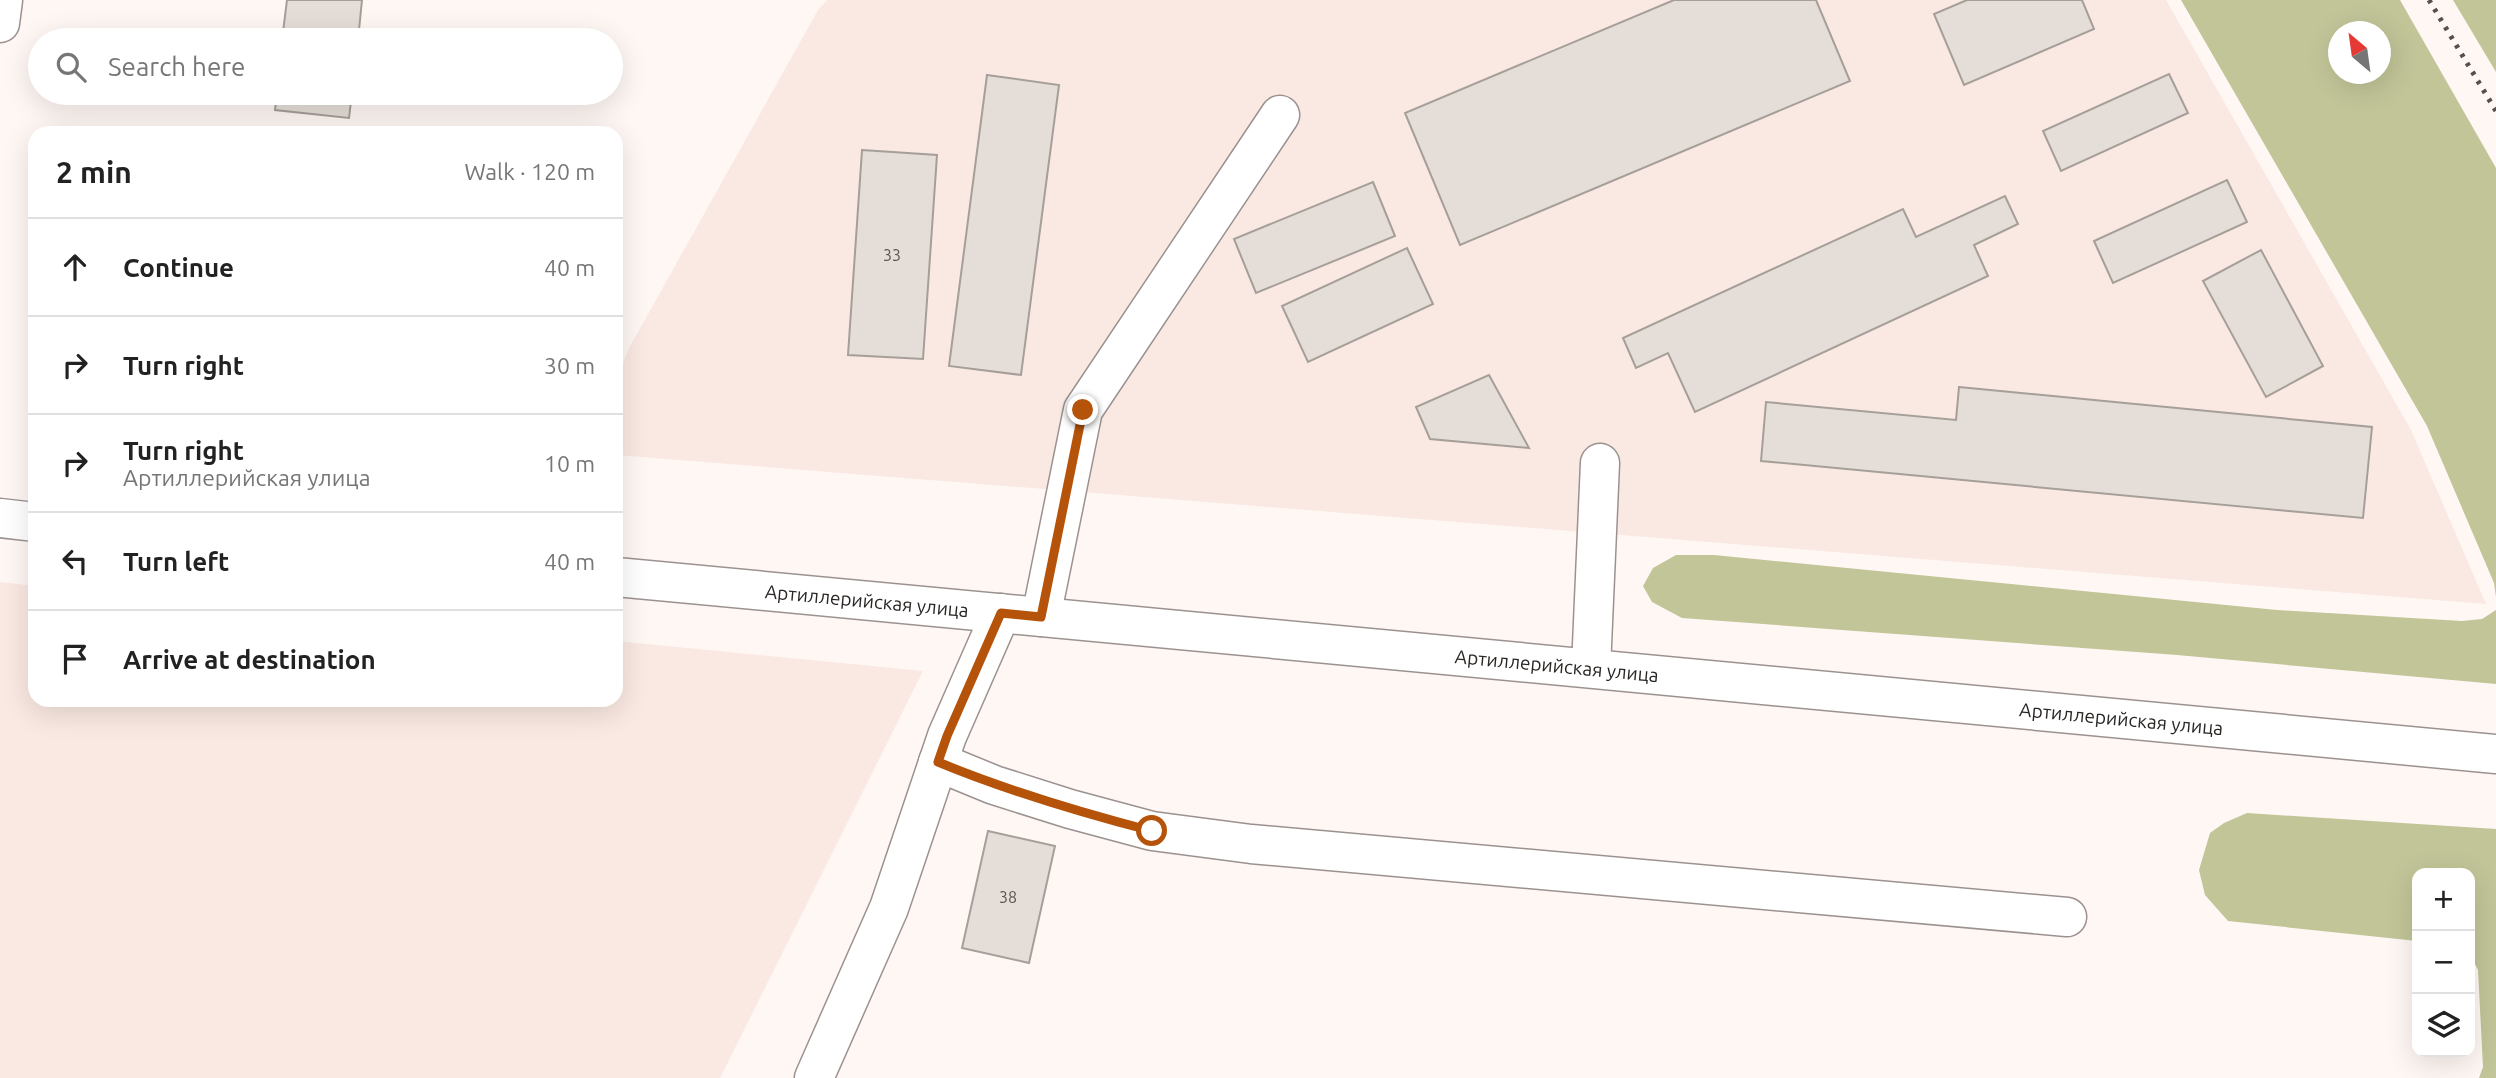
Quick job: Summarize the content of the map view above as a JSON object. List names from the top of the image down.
{
  "streets": {
    "main road": ["Артиллерийская улица"]
  },
  "house_numbers": ["33", "38"],
  "north": "top left",
  "page": {
    "search": "Search here",
    "heading": ["2 min", "Walk · 120 m"],
    "list": [
      ["Continue", "40 m"],
      ["Turn right", "30 m"],
      ["Turn right", "Артиллерийская улица", "10 m"],
      ["Turn left", "40 m"],
      "Arrive at destination"
    ],
    "map_buttons": ["+", "−"]
  }
}
